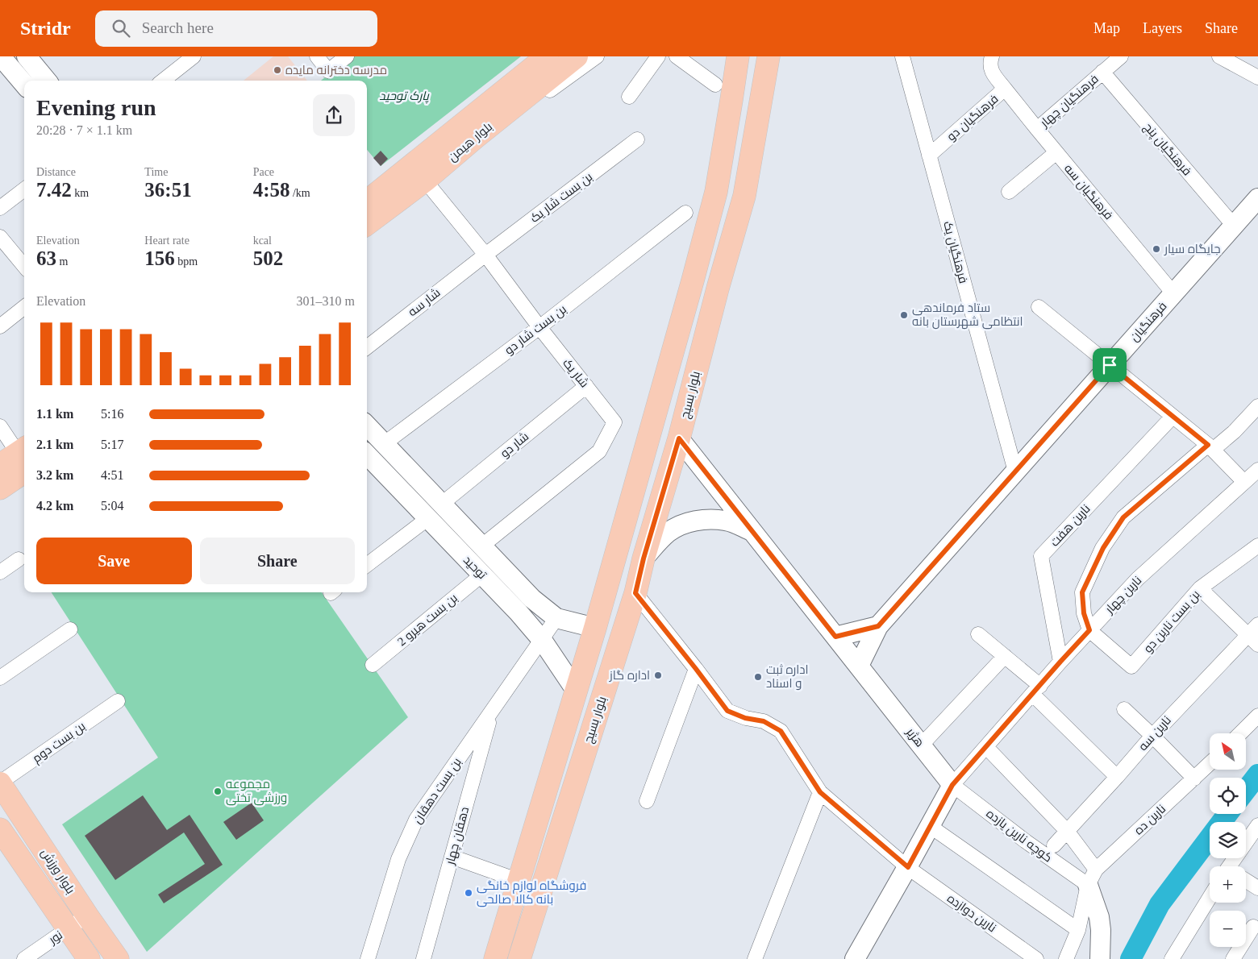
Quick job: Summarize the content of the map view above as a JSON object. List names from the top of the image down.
{
  "streets": {
    "main road": [
      "بلوار هیمن",
      "فرهنگیان",
      "بلوار بسیج",
      "توحید",
      "هژیر",
      "بلوار ورزش"
    ],
    "street": [
      "فرهنگیان چهار",
      "فرهنگیان دو",
      "فرهنگیان پنج",
      "فرهنگیان سه",
      "بن بست شار یک",
      "فرهنگیان یک",
      "شار سه",
      "بن بست شار دو",
      "شار یک",
      "شار دو",
      "نارین هفت",
      "نارین چهار",
      "بن بست هیرو 2",
      "بن بست نارین دو",
      "نارین سه",
      "بن بست دوم",
      "بن بست دهقان",
      "نارین ده",
      "دهقان چهار",
      "کوچه نارین یازده",
      "نارین دوازده",
      "نور"
    ]
  },
  "crossings": [
    ["فرهنگیان چهار", "فرهنگیان پنج"],
    ["فرهنگیان چهار", "فرهنگیان سه"],
    ["فرهنگیان دو", "فرهنگیان سه"],
    ["فرهنگیان دو", "فرهنگیان یک"],
    ["بلوار هیمن", "شار یک"],
    ["فرهنگیان پنج", "فرهنگیان"],
    ["فرهنگیان سه", "فرهنگیان"],
    ["بن بست شار یک", "شار سه"],
    ["بن بست شار یک", "شار یک"],
    ["فرهنگیان یک", "فرهنگیان"],
    ["شار سه", "شار یک"],
    ["فرهنگیان", "هژیر"],
    ["بن بست شار دو", "شار یک"],
    ["بن بست شار دو", "توحید"],
    ["شار یک", "شار دو"],
    ["شار یک", "توحید"],
    ["بلوار بسیج", "هژیر"],
    ["بلوار بسیج", "نارین دوازده"],
    ["شار دو", "توحید"],
    ["نارین هفت", "نارین چهار"],
    ["توحید", "بن بست هیرو 2"],
    ["توحید", "بن بست دهقان"],
    ["نارین چهار", "بن بست نارین دو"],
    ["نارین چهار", "هژیر"],
    ["نارین چهار", "کوچه نارین یازده"],
    ["هژیر", "کوچه نارین یازده"],
    ["بن بست دوم", "بلوار ورزش"],
    ["بن بست دهقان", "دهقان چهار"],
    ["نارین ده", "کوچه نارین یازده"],
    ["بلوار ورزش", "نور"]
  ],
  "parks": ["پارک توحید"],
  "places": [
    "مدرسه دخترانه مایده",
    "جایگاه سیار",
    "ستاد فرماندهی انتظامی شهرستان بانه",
    "اداره گاز",
    "اداره ثبت و اسناد",
    "مجموعه ورزشی تختی",
    "فروشگاه لوازم خانگی بانه کالا صالحی"
  ],
  "north": "top left",
  "page": {
    "header": "Stridr",
    "search": "Search here",
    "nav": ["Map", "Layers", "Share"],
    "heading": ["Evening run", "20:28 · 7 × 1.1 km"],
    "stats": [
      ["Distance", "7.42 km"],
      ["Time", "36:51"],
      ["Pace", "4:58 /km"],
      ["Elevation", "63 m"],
      ["Heart rate", "156 bpm"],
      ["kcal", "502"]
    ],
    "chart": ["Elevation", "301–310 m"],
    "list": [
      {
        "name": "1.1 km",
        "note": "5:16"
      },
      {
        "name": "2.1 km",
        "note": "5:17"
      },
      {
        "name": "3.2 km",
        "note": "4:51"
      },
      {
        "name": "4.2 km",
        "note": "5:04"
      }
    ],
    "buttons": ["Save", "Share"],
    "map_buttons": ["+", "−"]
  }
}
